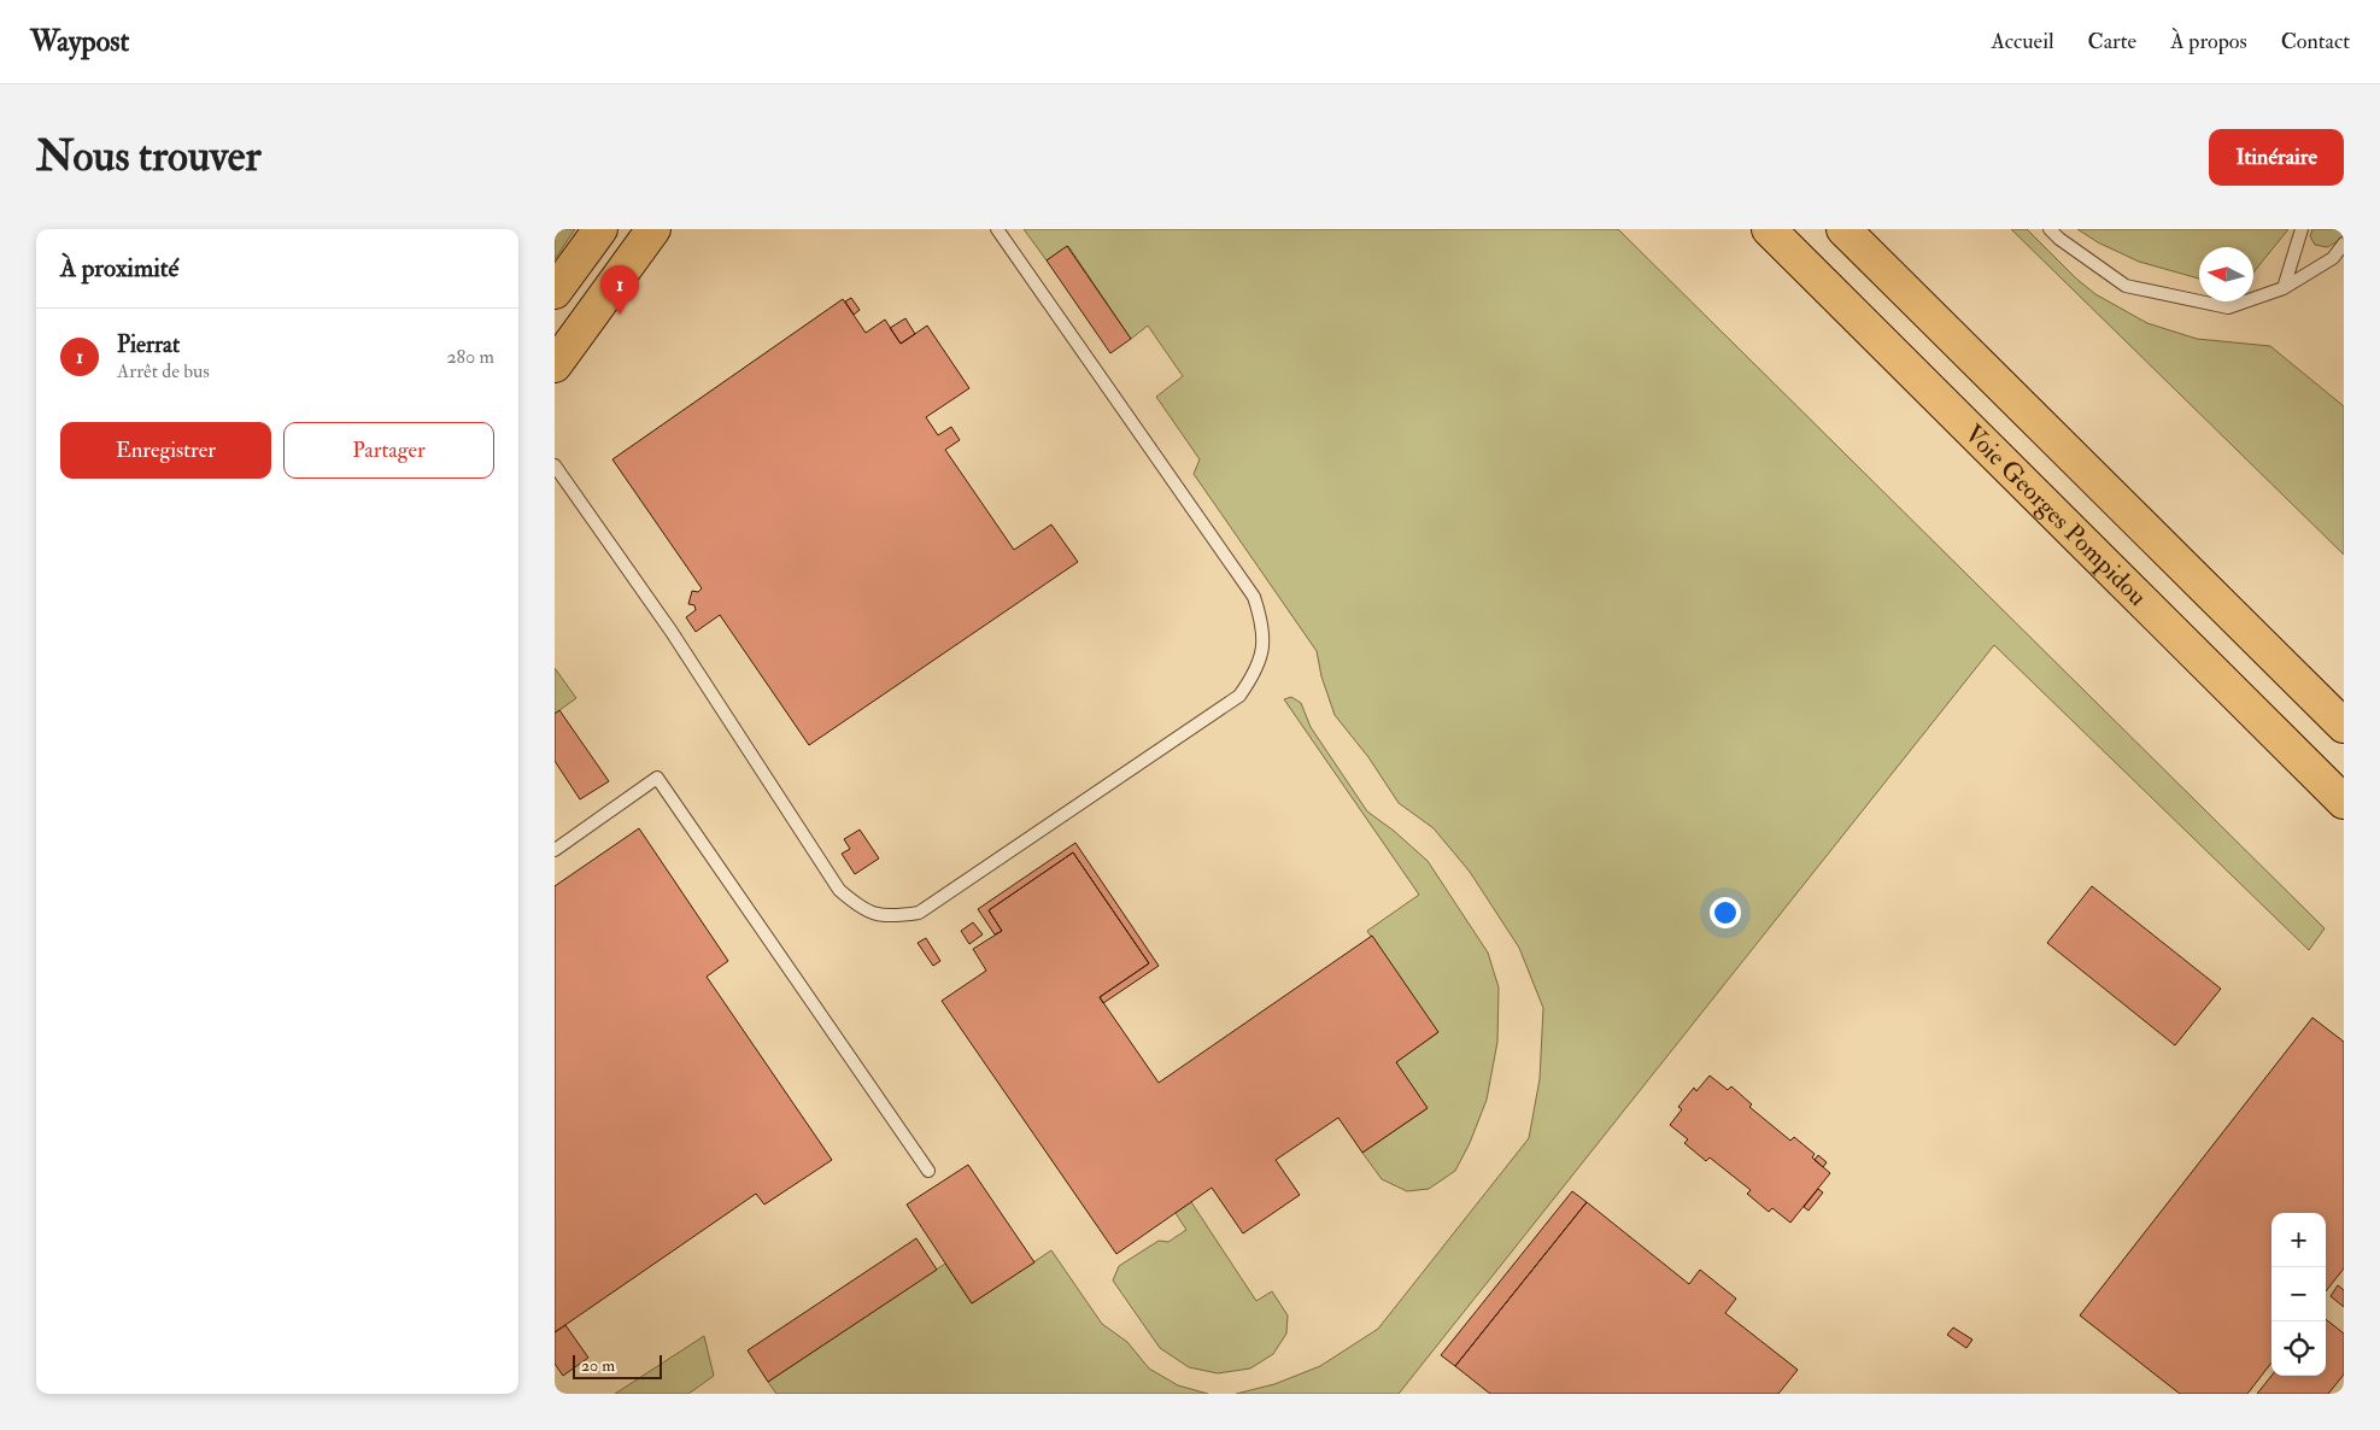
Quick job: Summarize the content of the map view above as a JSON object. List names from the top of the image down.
{
  "streets": {
    "main road": ["Voie Georges Pompidou"]
  },
  "scale_bar": "20 m",
  "north": "left",
  "page": {
    "header": "Waypost",
    "nav": [
      "Accueil",
      "Carte",
      "À propos",
      "Contact"
    ],
    "buttons": [
      "Itinéraire",
      ["Enregistrer", "Partager"]
    ],
    "title": "Nous trouver",
    "heading": "À proximité",
    "pins": "1",
    "list": [
      {
        "mark": "1",
        "name": "Pierrat",
        "note": "Arrêt de bus",
        "value": "280 m"
      }
    ],
    "map_buttons": ["+", "−"],
    "scale": "20 m"
  }
}
